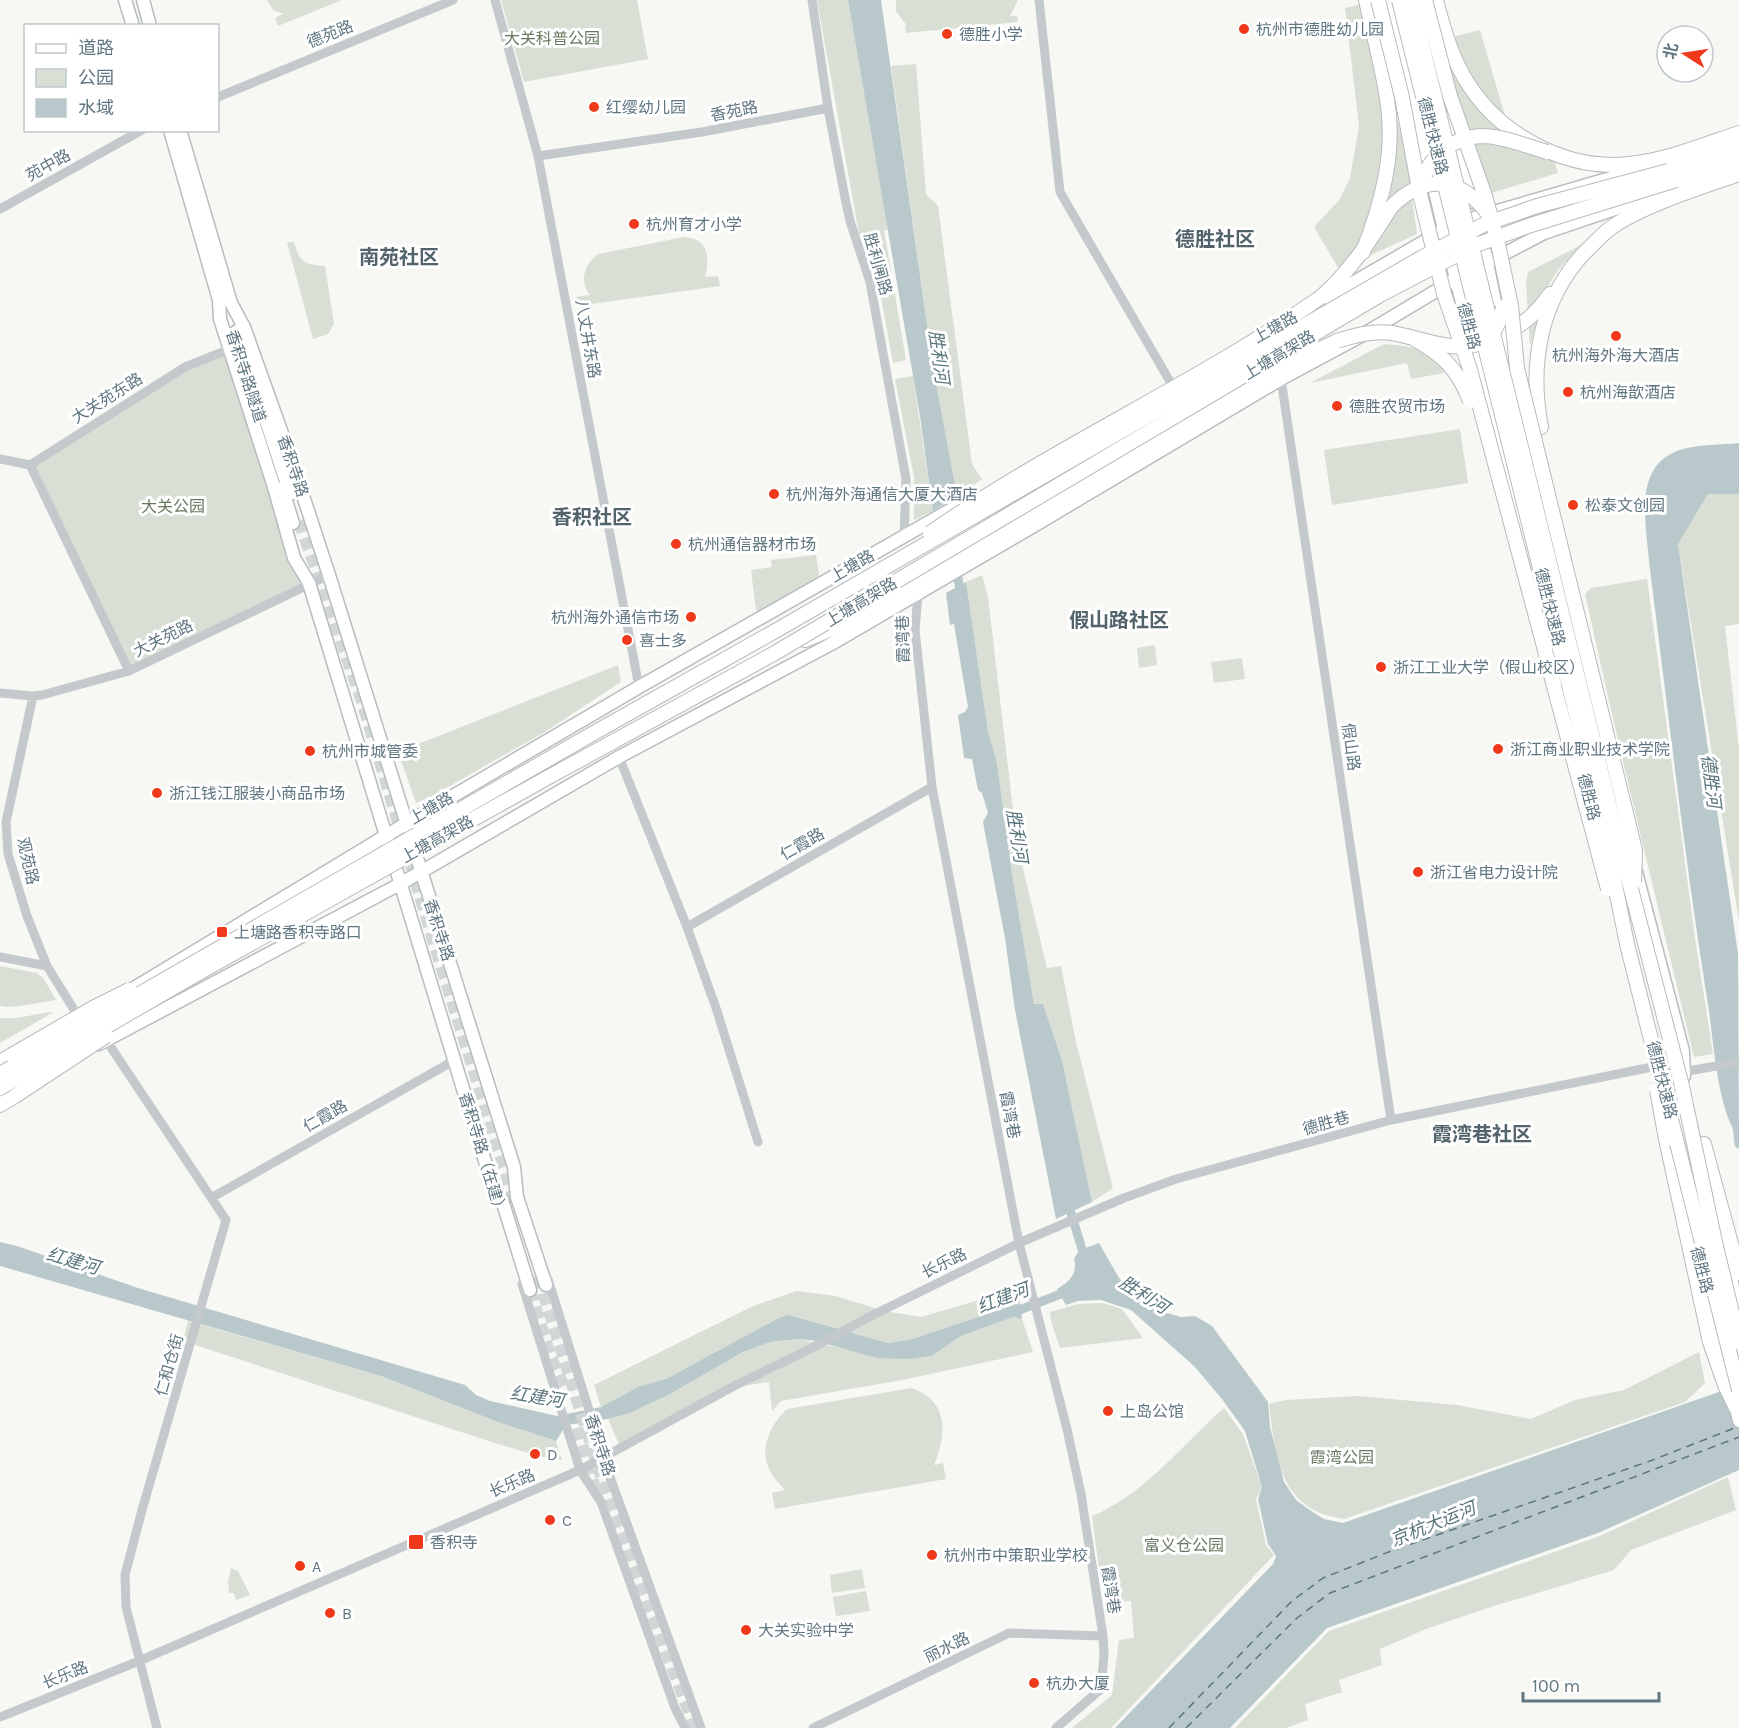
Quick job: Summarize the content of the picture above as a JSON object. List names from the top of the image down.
{
  "streets": {
    "highway": ["德胜快速路", "上塘高架路"],
    "main road": [
      "德胜路",
      "上塘路",
      "香积寺路隧道",
      "香积寺路",
      "香积寺路（在建）"
    ],
    "street": [
      "德苑路",
      "香苑路",
      "苑中路",
      "胜利闸路",
      "八丈井东路",
      "大关苑东路",
      "大关苑路",
      "霞湾巷",
      "假山路",
      "仁霞路",
      "观苑路",
      "德胜巷",
      "长乐路",
      "仁和仓街",
      "丽水路"
    ]
  },
  "crossings": [
    ["香苑路", "胜利闸路"],
    ["香苑路", "八丈井东路"],
    ["德胜快速路", "德胜路"],
    ["胜利闸路", "上塘路"],
    ["德胜路", "上塘路"],
    ["德胜路", "德胜巷"],
    ["上塘路", "八丈井东路"],
    ["上塘路", "香积寺路"],
    ["上塘路", "观苑路"],
    ["香积寺路隧道", "香积寺路"],
    ["大关苑东路", "香积寺路"],
    ["香积寺路", "大关苑路"],
    ["香积寺路", "香积寺路（在建）"],
    ["香积寺路", "长乐路"],
    ["大关苑路", "观苑路"],
    ["霞湾巷", "仁霞路"],
    ["霞湾巷", "德胜巷"],
    ["霞湾巷", "长乐路"],
    ["霞湾巷", "丽水路"],
    ["假山路", "德胜巷"],
    ["仁霞路", "香积寺路（在建）"],
    ["仁霞路", "仁和仓街"],
    ["德胜巷", "长乐路"],
    ["长乐路", "仁和仓街"]
  ],
  "districts": [
    "德胜社区",
    "南苑社区",
    "香积社区",
    "假山路社区",
    "霞湾巷社区"
  ],
  "water": [
    "胜利河",
    "德胜河",
    "红建河",
    "京杭大运河"
  ],
  "parks": [
    "大关科普公园",
    "大关公园",
    "霞湾公园",
    "富义仓公园"
  ],
  "places": {
    "other": [
      "杭州市德胜幼儿园",
      "德胜小学",
      "红缨幼儿园",
      "杭州育才小学",
      "杭州海外海大酒店",
      "杭州海歆酒店",
      "德胜农贸市场",
      "杭州海外海通信大厦大酒店",
      "松泰文创园",
      "杭州通信器材市场",
      "杭州海外通信市场",
      "喜士多",
      "浙江工业大学（假山校区）",
      "浙江商业职业技术学院",
      "杭州市城管委",
      "浙江钱江服装小商品市场",
      "浙江省电力设计院",
      "上岛公馆",
      "D",
      "C",
      "杭州市中策职业学校",
      "A",
      "B",
      "大关实验中学",
      "杭办大厦"
    ],
    "transit": ["上塘路香积寺路口", "香积寺"]
  },
  "legend": ["道路", "公园", "水域"],
  "scale_bar": "100 m",
  "north": "left"
}
